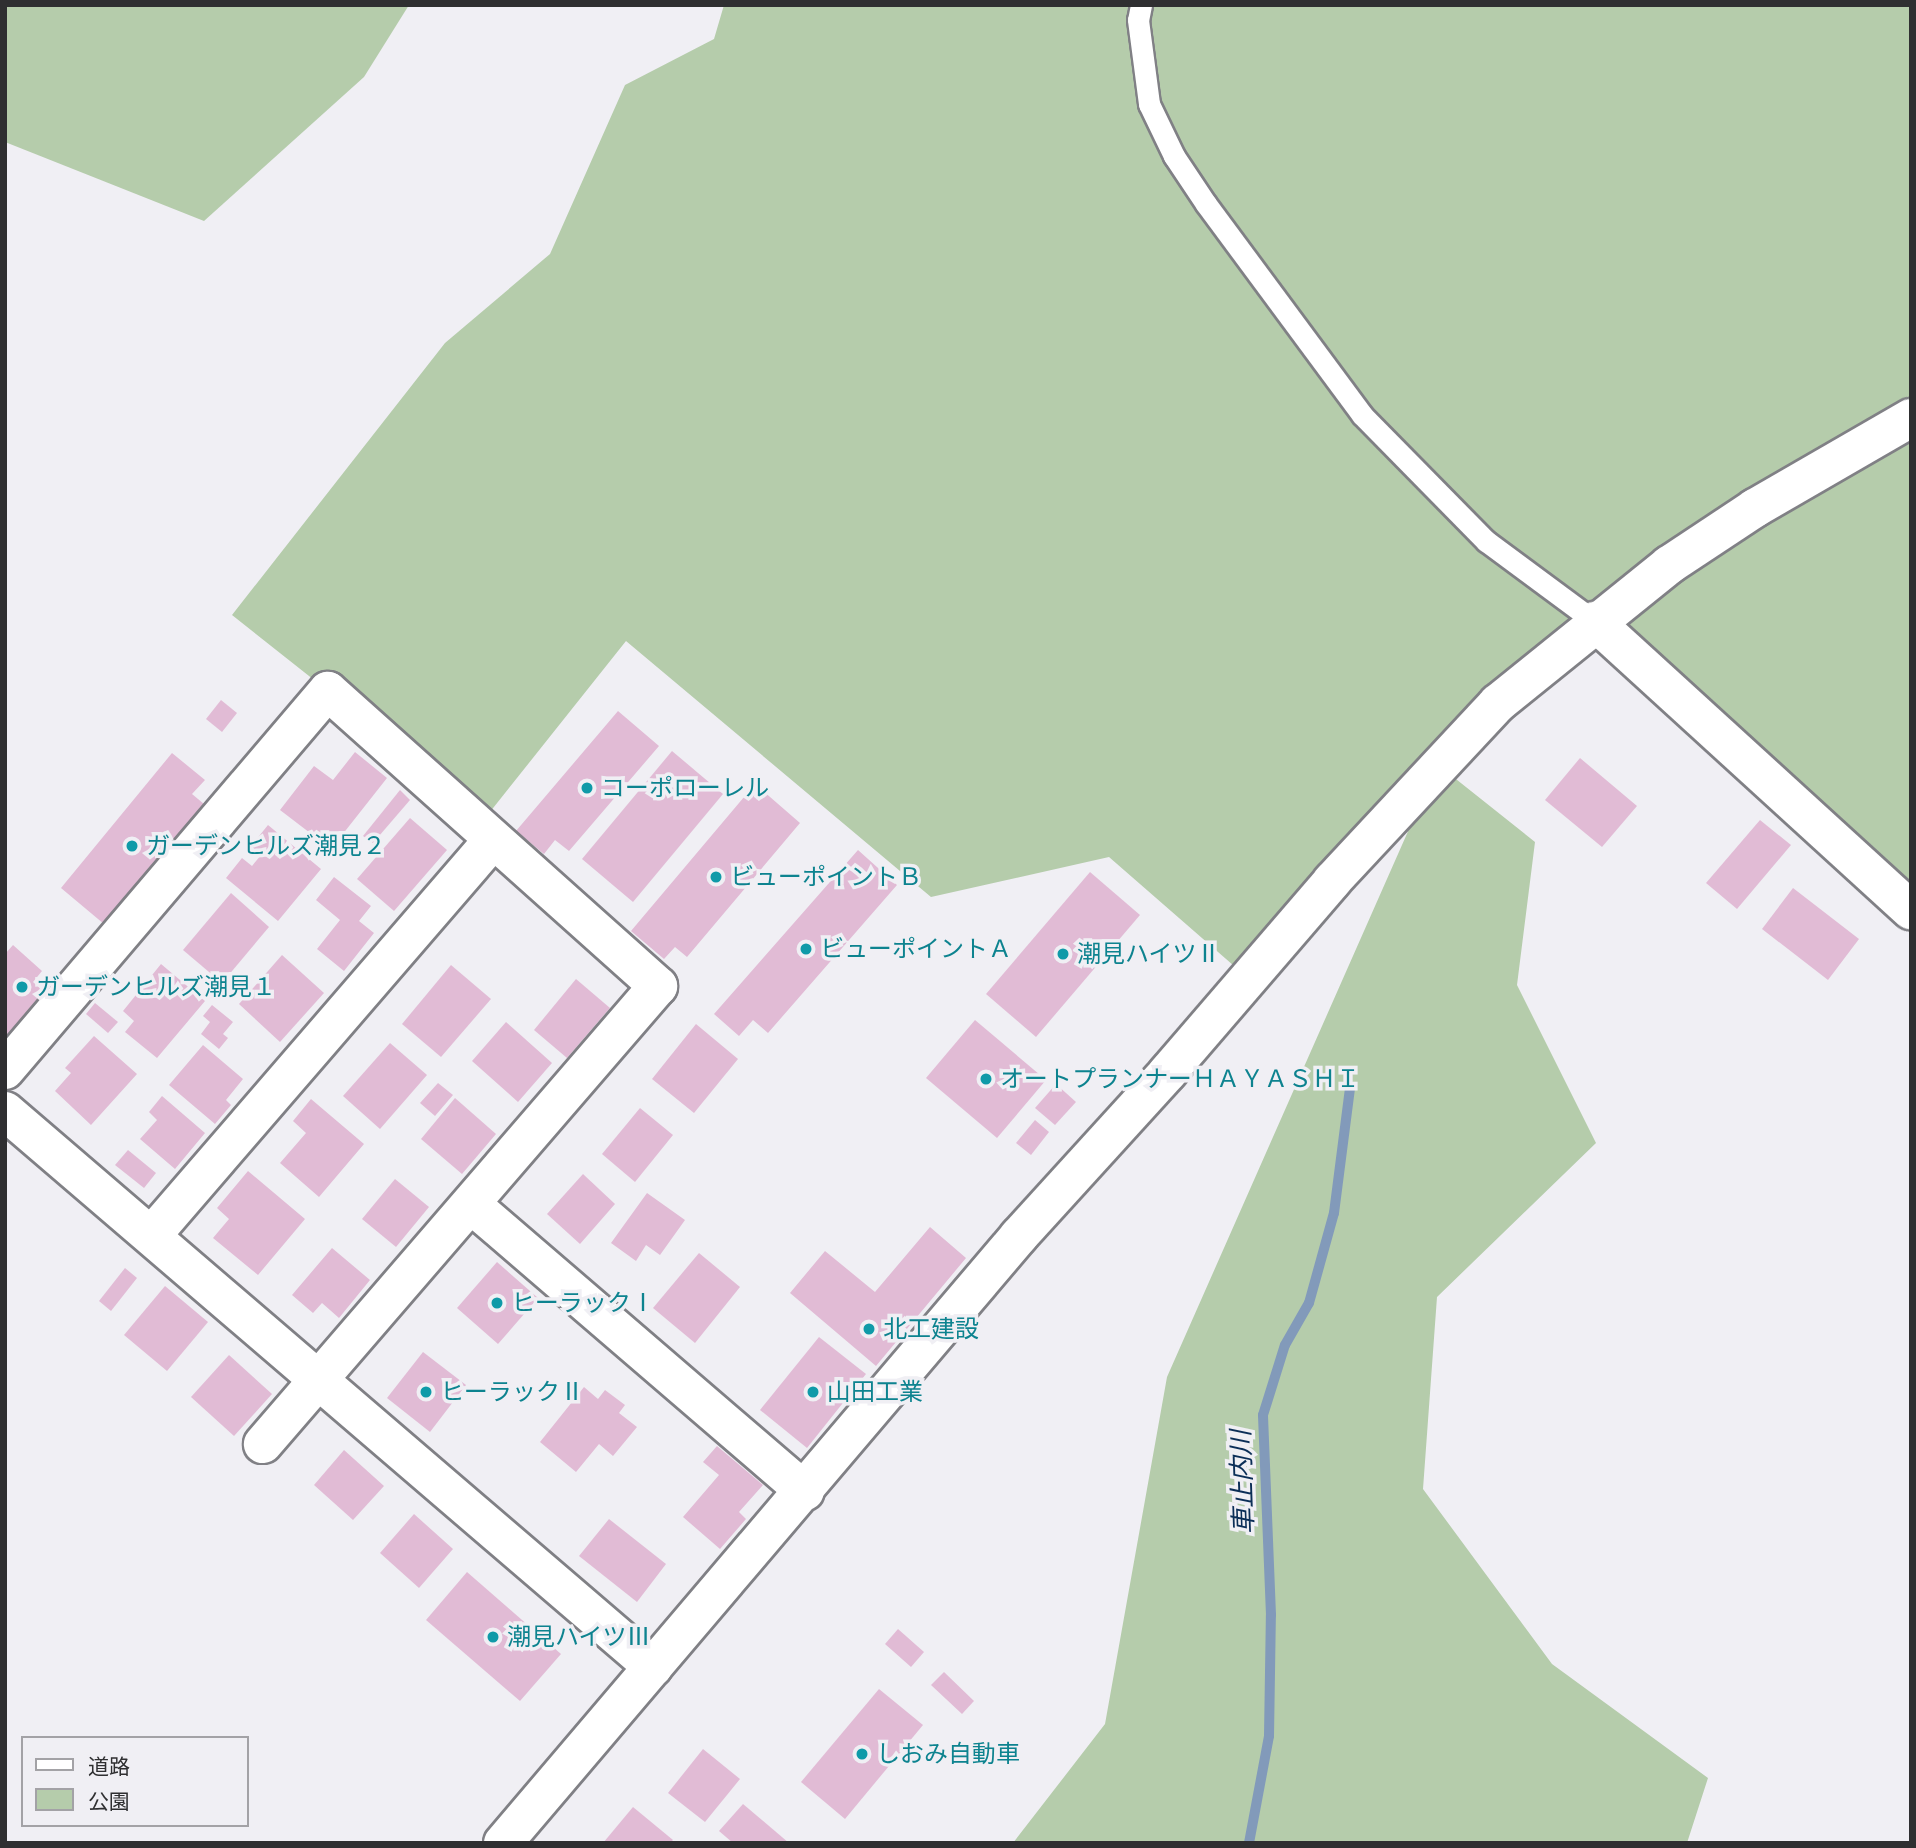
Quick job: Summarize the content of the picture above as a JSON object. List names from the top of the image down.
{
  "water": ["車止内川"],
  "places": [
    "コーポローレル",
    "ガーデンヒルズ潮見２",
    "ビューポイントＢ",
    "ビューポイントＡ",
    "潮見ハイツⅡ",
    "ガーデンヒルズ潮見１",
    "オートプランナーＨＡＹＡＳＨＩ",
    "ヒーラックⅠ",
    "北工建設",
    "ヒーラックⅡ",
    "山田工業",
    "潮見ハイツⅢ",
    "しおみ自動車"
  ],
  "legend": ["道路", "公園"]
}
